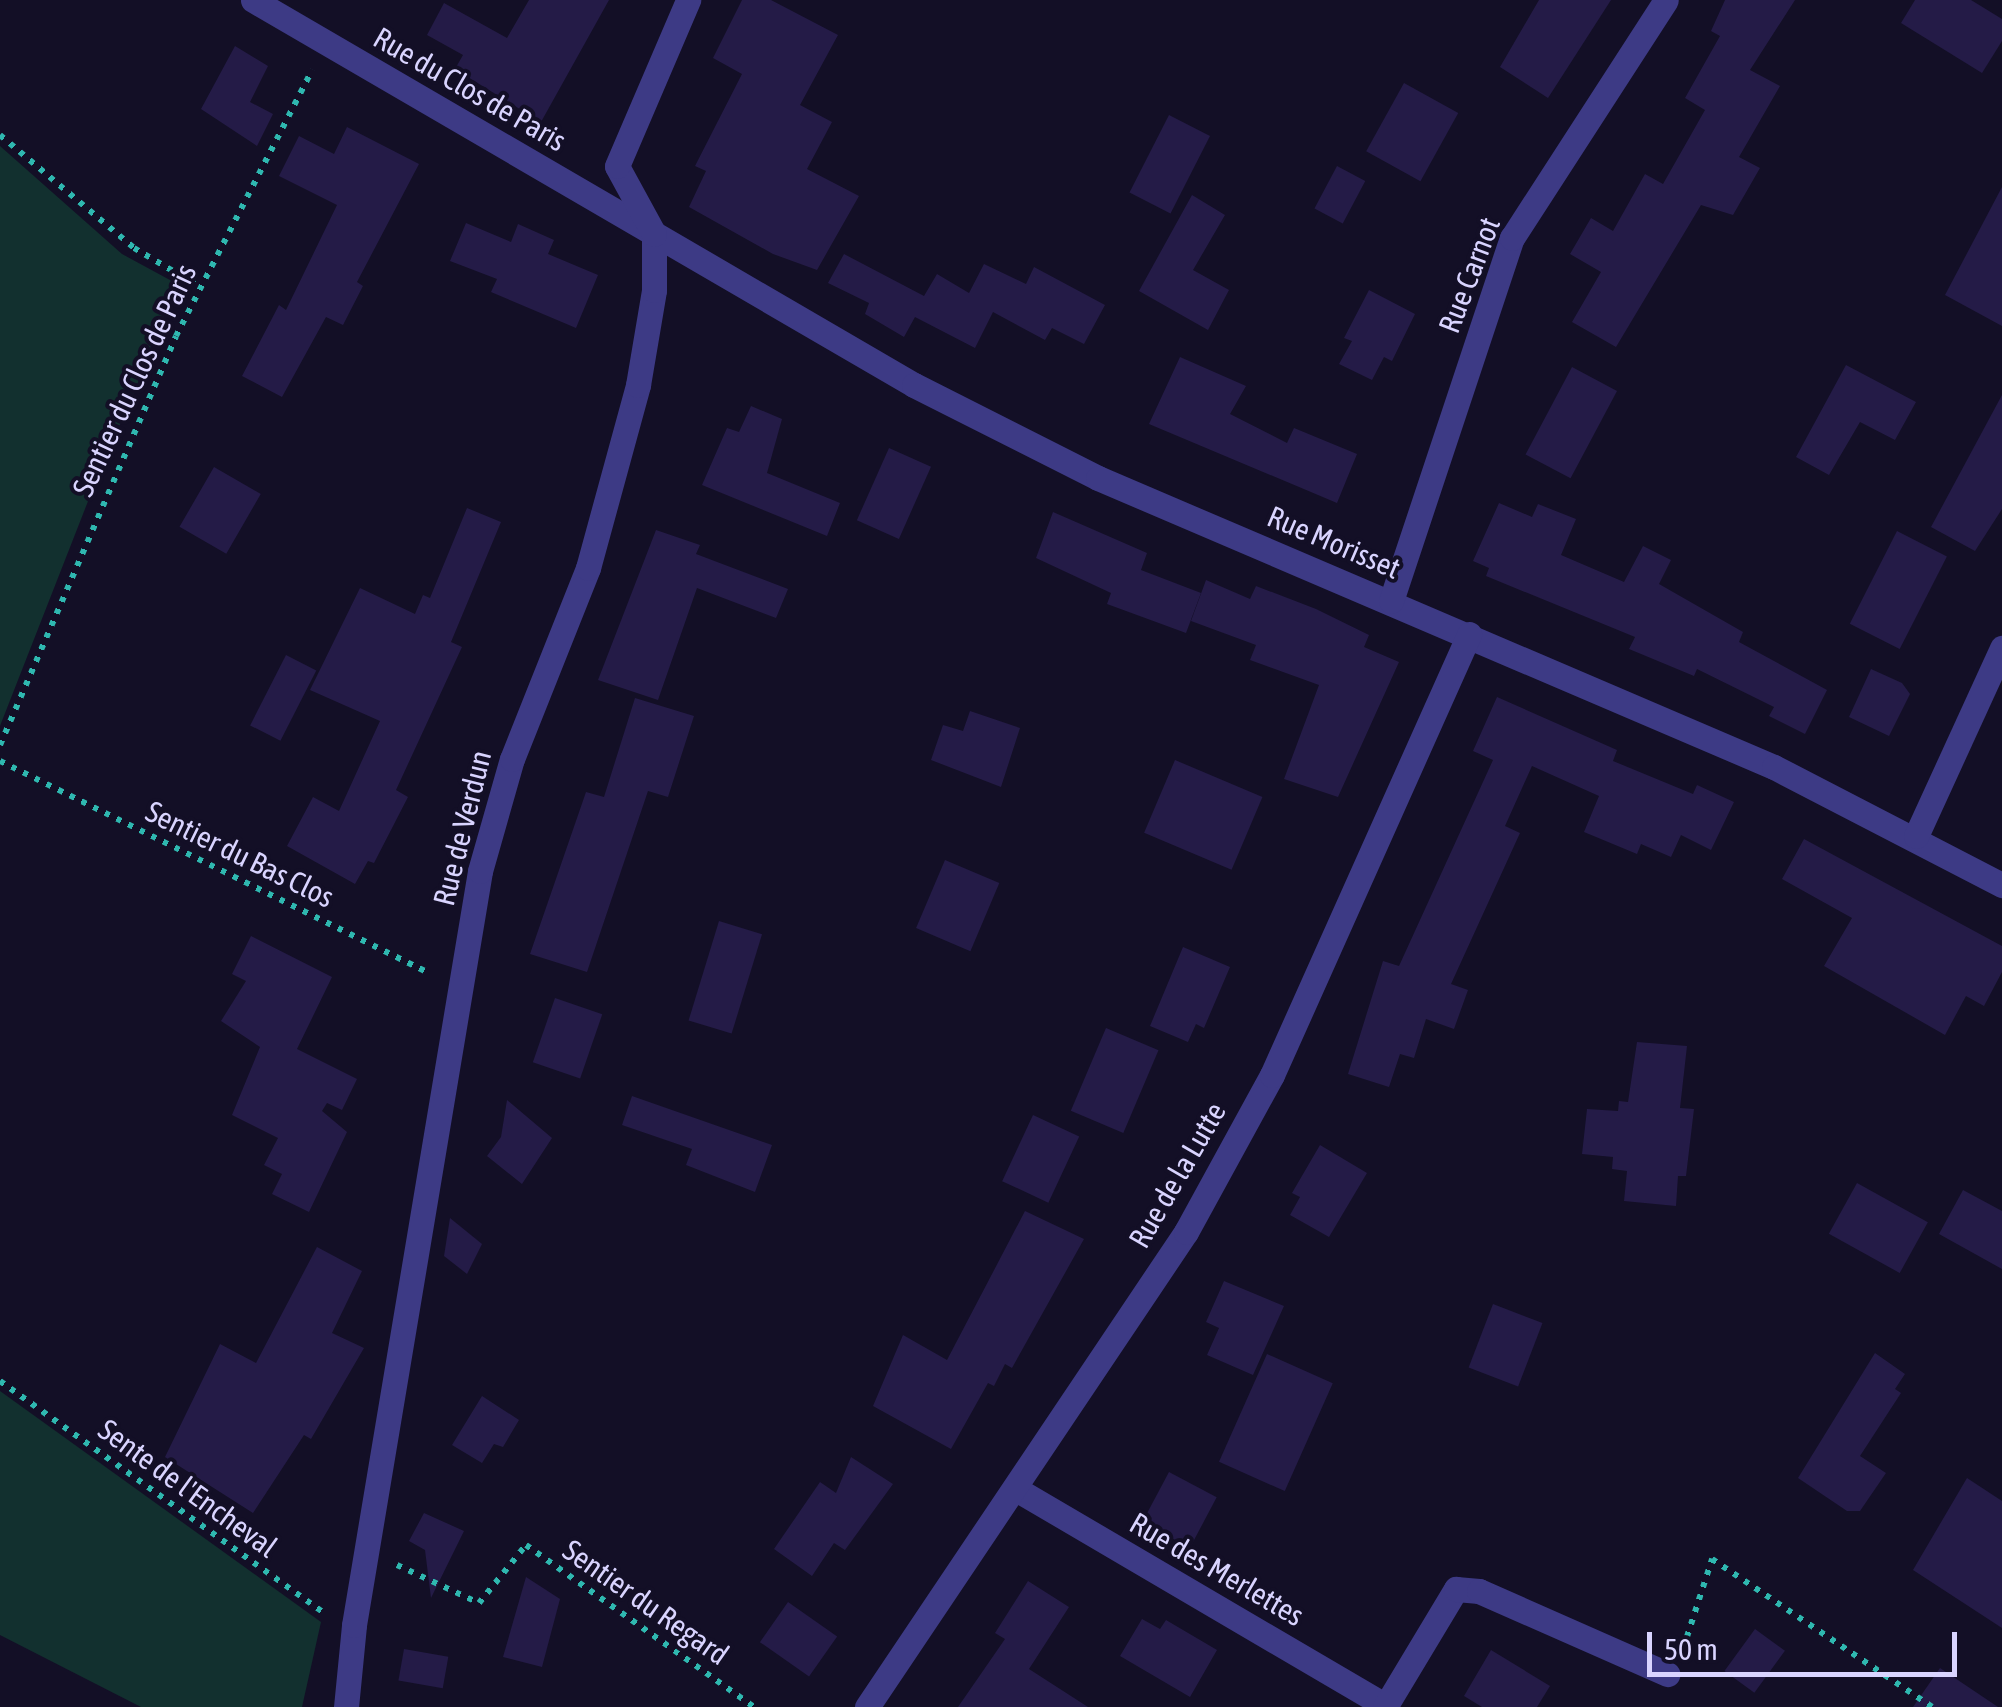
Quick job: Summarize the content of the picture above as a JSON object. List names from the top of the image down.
{
  "streets": {
    "street": [
      "Rue du Clos de Paris",
      "Rue Carnot",
      "Rue Morisset",
      "Rue de Verdun",
      "Rue de la Lutte",
      "Rue des Merlettes"
    ],
    "path": [
      "Sentier du Clos de Paris",
      "Sentier du Bas Clos",
      "Sente de l'Encheval",
      "Sentier du Regard"
    ]
  },
  "crossings": [
    ["Rue du Clos de Paris", "Sentier du Clos de Paris"],
    ["Rue du Clos de Paris", "Rue Morisset"],
    ["Rue du Clos de Paris", "Rue de Verdun"],
    ["Rue Carnot", "Rue Morisset"],
    ["Rue Morisset", "Rue de Verdun"],
    ["Rue Morisset", "Rue de la Lutte"],
    ["Rue de Verdun", "Sentier du Bas Clos"],
    ["Rue de Verdun", "Sente de l'Encheval"],
    ["Rue de Verdun", "Sentier du Regard"],
    ["Rue de la Lutte", "Rue des Merlettes"]
  ],
  "scale_bar": "50 m"
}
